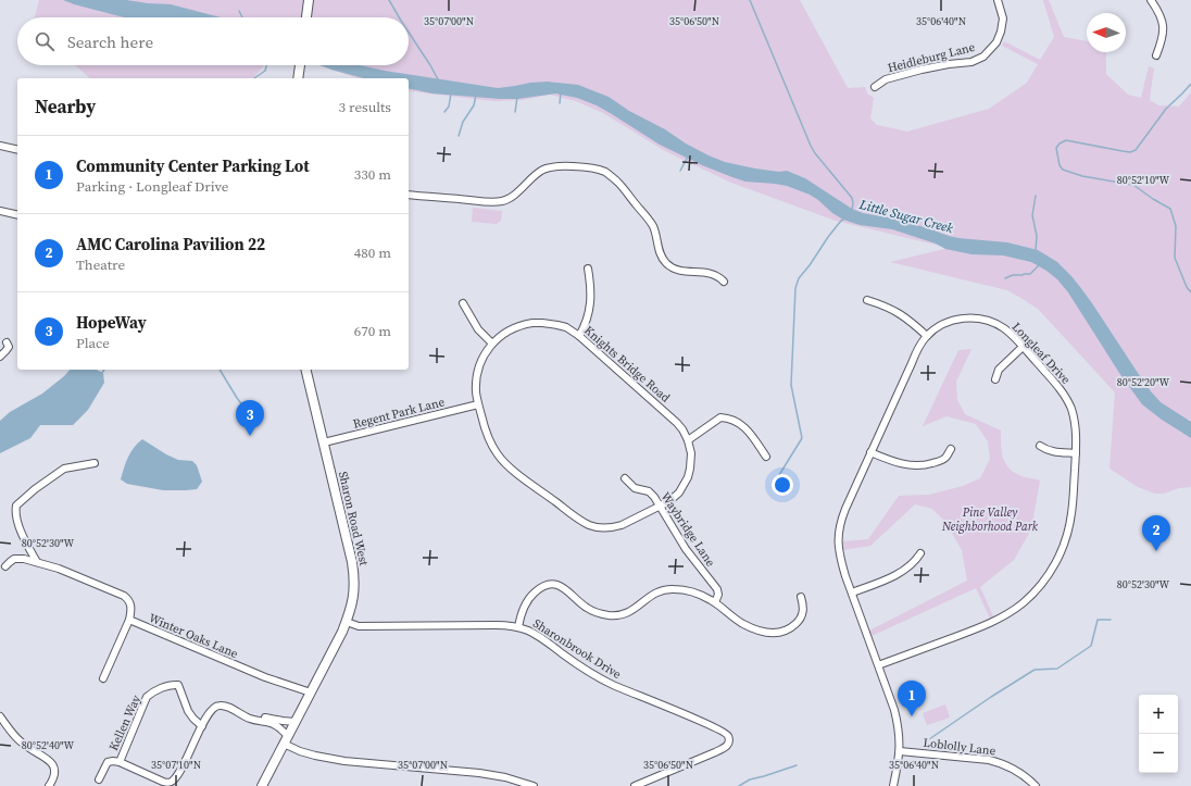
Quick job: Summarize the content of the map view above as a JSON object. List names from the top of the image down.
{
  "streets": {
    "main road": ["Sharon Road West"],
    "street": [
      "Heidleburg Lane",
      "Longleaf Drive",
      "Knights Bridge Road",
      "Regent Park Lane",
      "Waybridge Lane",
      "Winter Oaks Lane",
      "Sharonbrook Drive",
      "Kellen Way",
      "Loblolly Lane"
    ]
  },
  "crossings": [
    ["Longleaf Drive", "Loblolly Lane"],
    ["Knights Bridge Road", "Regent Park Lane"],
    ["Knights Bridge Road", "Waybridge Lane"],
    ["Regent Park Lane", "Sharon Road West"],
    ["Sharon Road West", "Winter Oaks Lane"],
    ["Sharon Road West", "Sharonbrook Drive"]
  ],
  "water": ["Little Sugar Creek"],
  "parks": ["Pine Valley Neighborhood Park"],
  "north": "left",
  "page": {
    "search": "Search here",
    "heading": ["Nearby", "3 results"],
    "list": [
      {
        "mark": "1",
        "name": "Community Center Parking Lot",
        "note": "Parking · Longleaf Drive",
        "value": "330 m"
      },
      {
        "mark": "2",
        "name": "AMC Carolina Pavilion 22",
        "note": "Theatre",
        "value": "480 m"
      },
      {
        "mark": "3",
        "name": "HopeWay",
        "note": "Place",
        "value": "670 m"
      }
    ],
    "pins": ["3", "2", "1"],
    "map_buttons": ["+", "−"]
  },
  "coordinates": [
    "35°07'00\"N",
    "35°06'50\"N",
    "35°06'40\"N",
    "80°52'10\"W",
    "80°52'20\"W",
    "80°52'30\"W",
    "80°52'40\"W",
    "35°07'10\"N"
  ]
}
